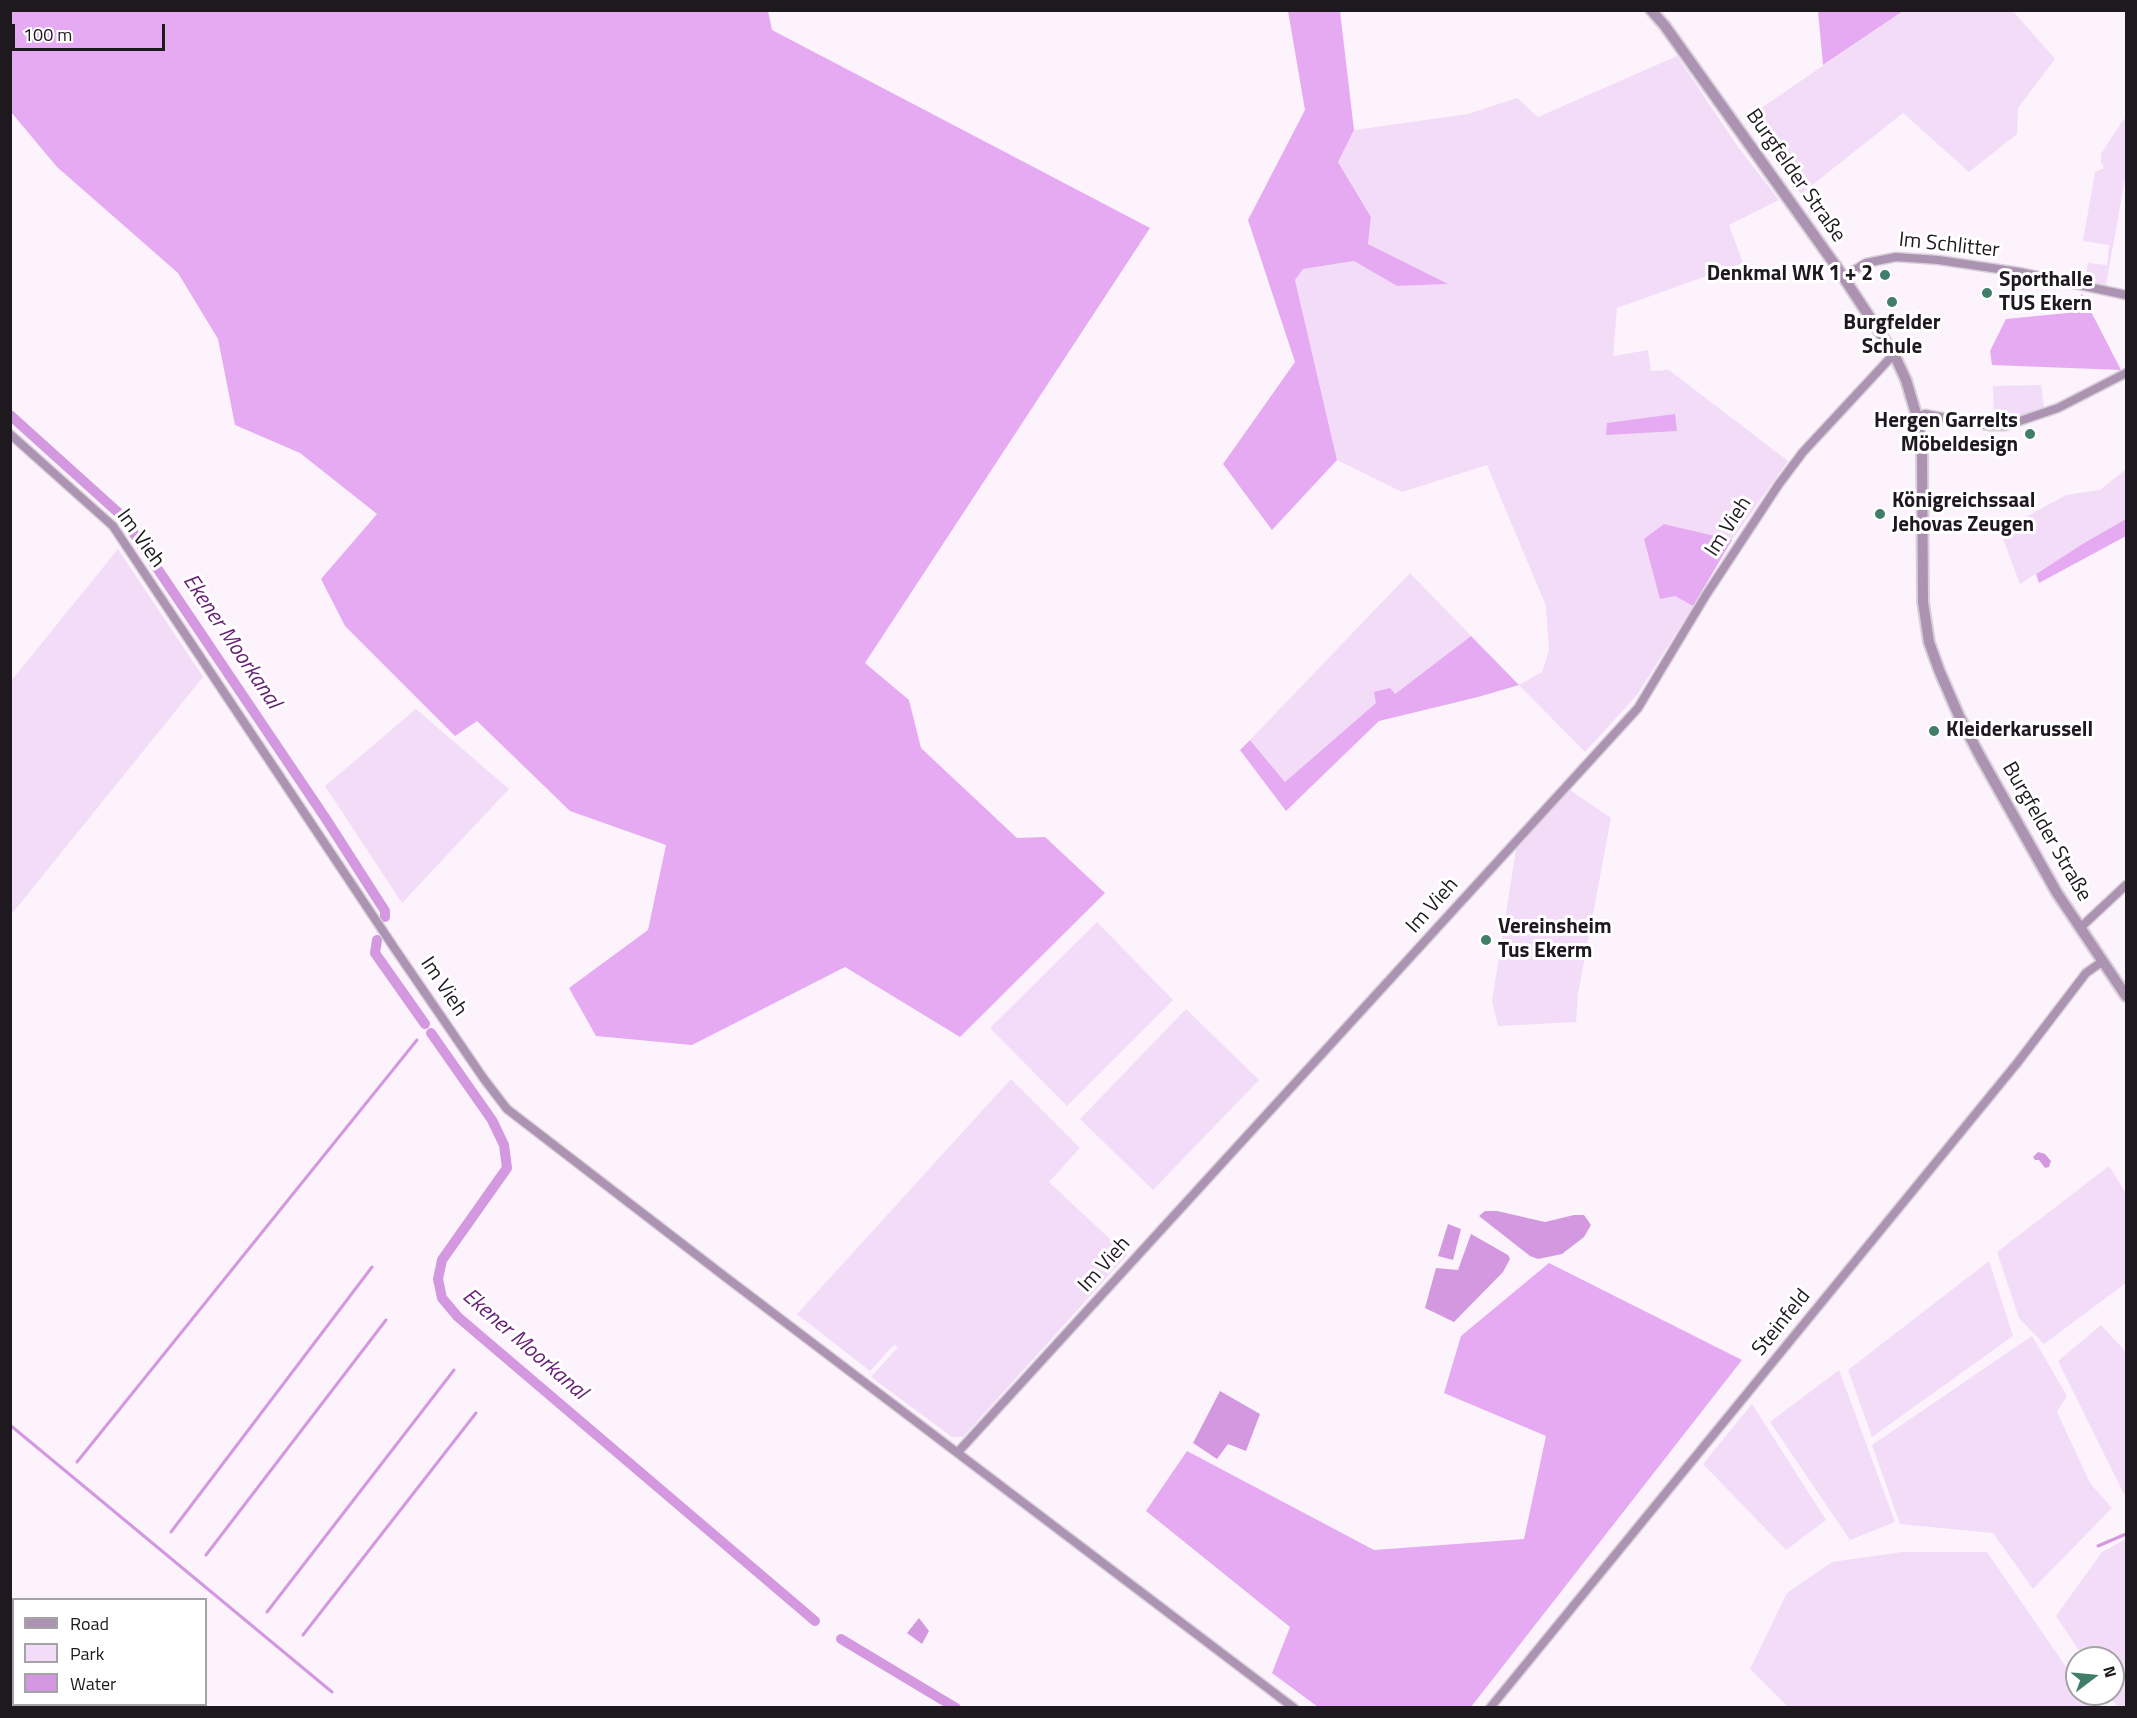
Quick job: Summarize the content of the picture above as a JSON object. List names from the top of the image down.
{
  "streets": {
    "street": [
      "Burgfelder Straße",
      "Im Schlitter",
      "Im Vieh",
      "Steinfeld"
    ]
  },
  "crossings": [
    ["Burgfelder Straße", "Im Schlitter"],
    ["Burgfelder Straße", "Im Vieh"],
    ["Burgfelder Straße", "Steinfeld"]
  ],
  "water": ["Ekener Moorkanal"],
  "places": [
    "Denkmal WK 1 + 2",
    "Sporthalle TUS Ekern",
    "Burgfelder Schule",
    "Hergen Garrelts Möbeldesign",
    "Königreichssaal Jehovas Zeugen",
    "Kleiderkarussell",
    "Vereinsheim Tus Ekerm"
  ],
  "legend": ["Road", "Park", "Water"],
  "scale_bar": "100 m",
  "north": "right"
}
